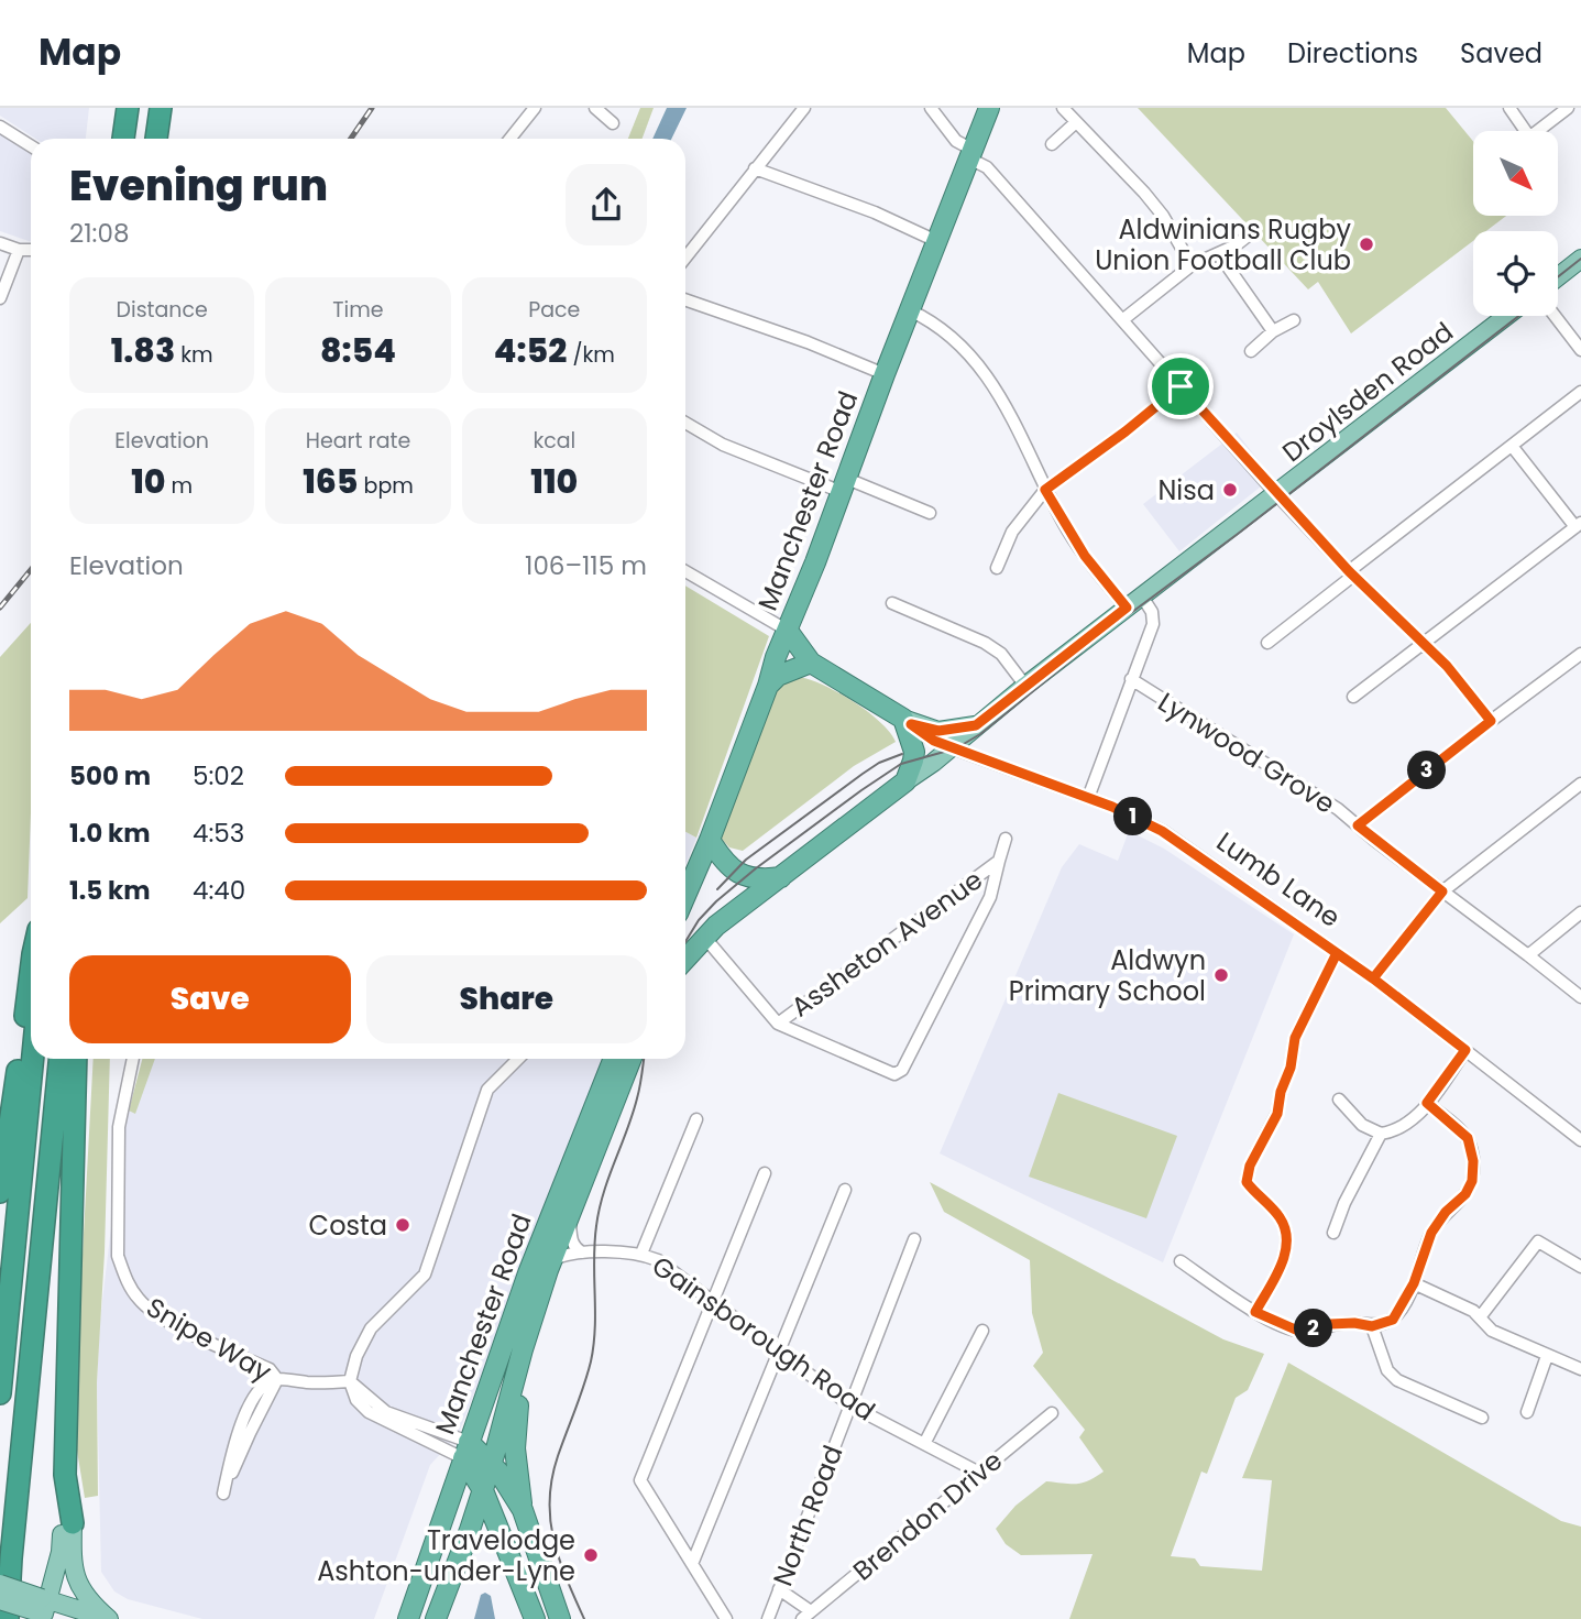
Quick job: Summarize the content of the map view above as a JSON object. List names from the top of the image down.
{
  "streets": {
    "highway": ["Manchester Road", "Lumb Lane"],
    "main road": ["Droylsden Road"],
    "street": [
      "Lynwood Grove",
      "Assheton Avenue",
      "Gainsborough Road",
      "Snipe Way",
      "North Road",
      "Brendon Drive"
    ]
  },
  "crossings": [
    ["Droylsden Road", "Lumb Lane"],
    ["Manchester Road", "Lumb Lane"],
    ["Manchester Road", "Gainsborough Road"],
    ["Gainsborough Road", "North Road"],
    ["Gainsborough Road", "Brendon Drive"]
  ],
  "places": [
    "Aldwinians Rugby Union Football Club",
    "Nisa",
    "Aldwyn Primary School",
    "Costa",
    "Travelodge Ashton-under-Lyne"
  ],
  "north": "bottom right",
  "page": {
    "header": "Map",
    "nav": ["Map", "Directions", "Saved"],
    "heading": ["Evening run", "21:08"],
    "stats": [
      ["Distance", "1.83 km"],
      ["Time", "8:54"],
      ["Pace", "4:52 /km"],
      ["Elevation", "10 m"],
      ["Heart rate", "165 bpm"],
      ["kcal", "110"]
    ],
    "chart": ["Elevation", "106–115 m"],
    "list": [
      {
        "name": "500 m",
        "note": "5:02"
      },
      {
        "name": "1.0 km",
        "note": "4:53"
      },
      {
        "name": "1.5 km",
        "note": "4:40"
      }
    ],
    "pins": ["3", "1", "2"],
    "buttons": ["Save", "Share"]
  }
}
